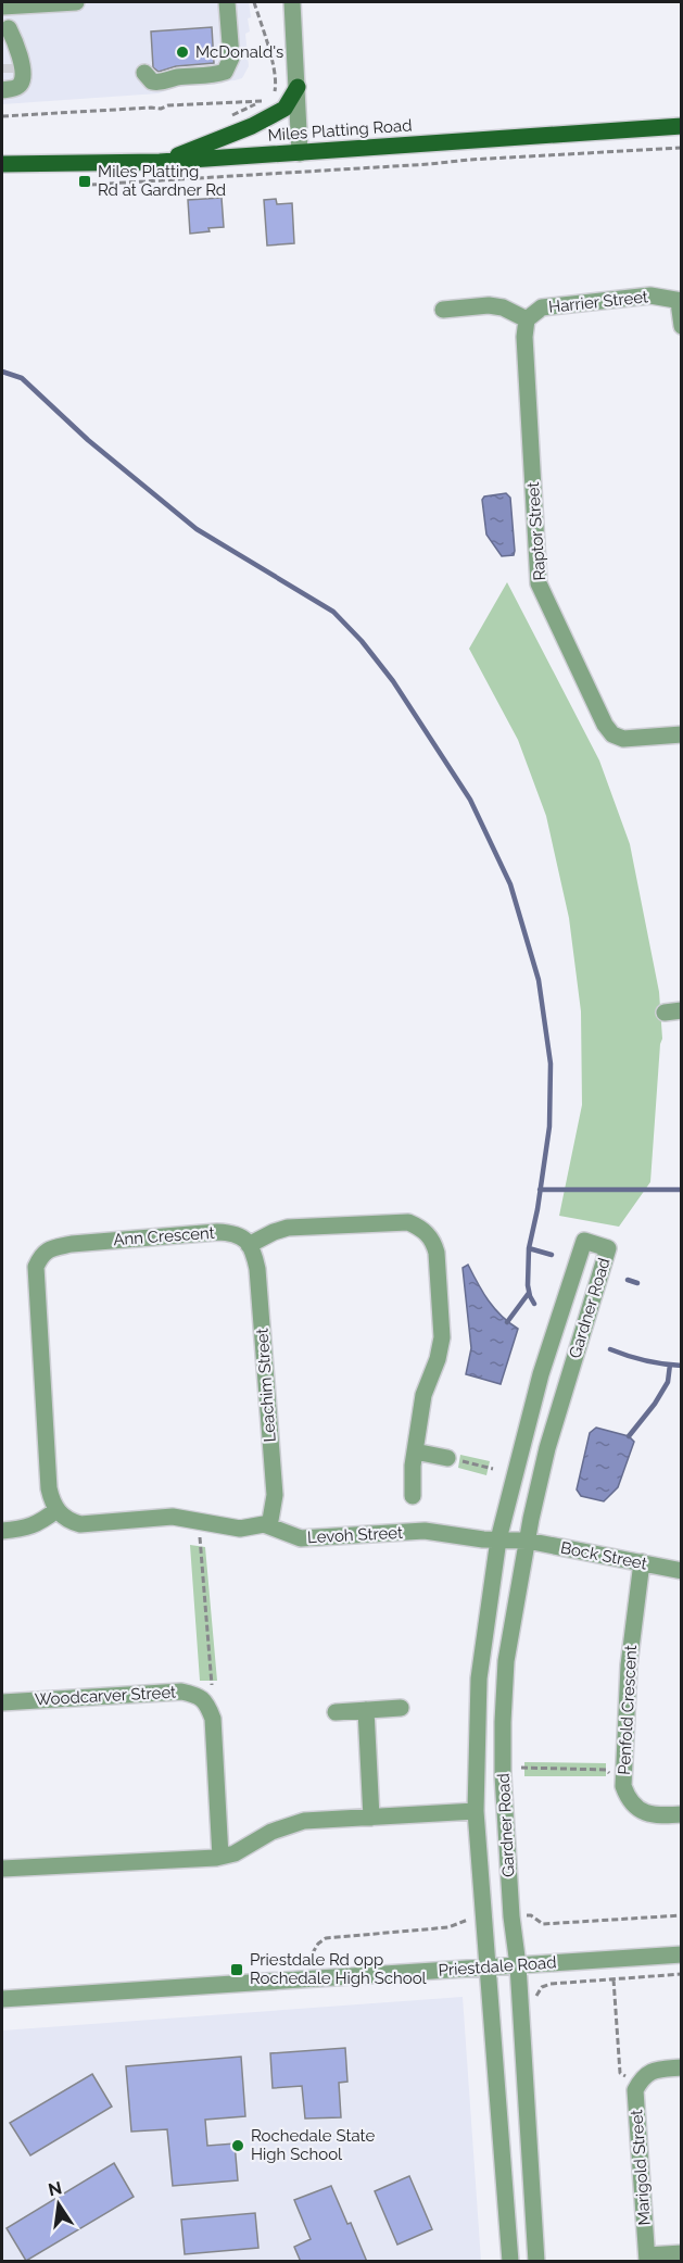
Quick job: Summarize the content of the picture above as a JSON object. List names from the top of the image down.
{
  "streets": {
    "main road": ["Miles Platting Road"],
    "street": [
      "Harrier Street",
      "Raptor Street",
      "Ann Crescent",
      "Gardner Road",
      "Leachim Street",
      "Levoh Street",
      "Bock Street",
      "Woodcarver Street",
      "Penfold Crescent",
      "Priestdale Road",
      "Marigold Street"
    ]
  },
  "crossings": [
    ["Harrier Street", "Raptor Street"],
    ["Ann Crescent", "Leachim Street"],
    ["Ann Crescent", "Levoh Street"],
    ["Gardner Road", "Levoh Street"],
    ["Gardner Road", "Bock Street"],
    ["Gardner Road", "Priestdale Road"],
    ["Leachim Street", "Levoh Street"],
    ["Levoh Street", "Bock Street"],
    ["Bock Street", "Penfold Crescent"]
  ],
  "places": {
    "other": ["McDonald's", "Rochedale State High School"],
    "transit": ["Miles Platting Rd at Gardner Rd", "Priestdale Rd opp Rochedale High School"]
  },
  "north": "top"
}
